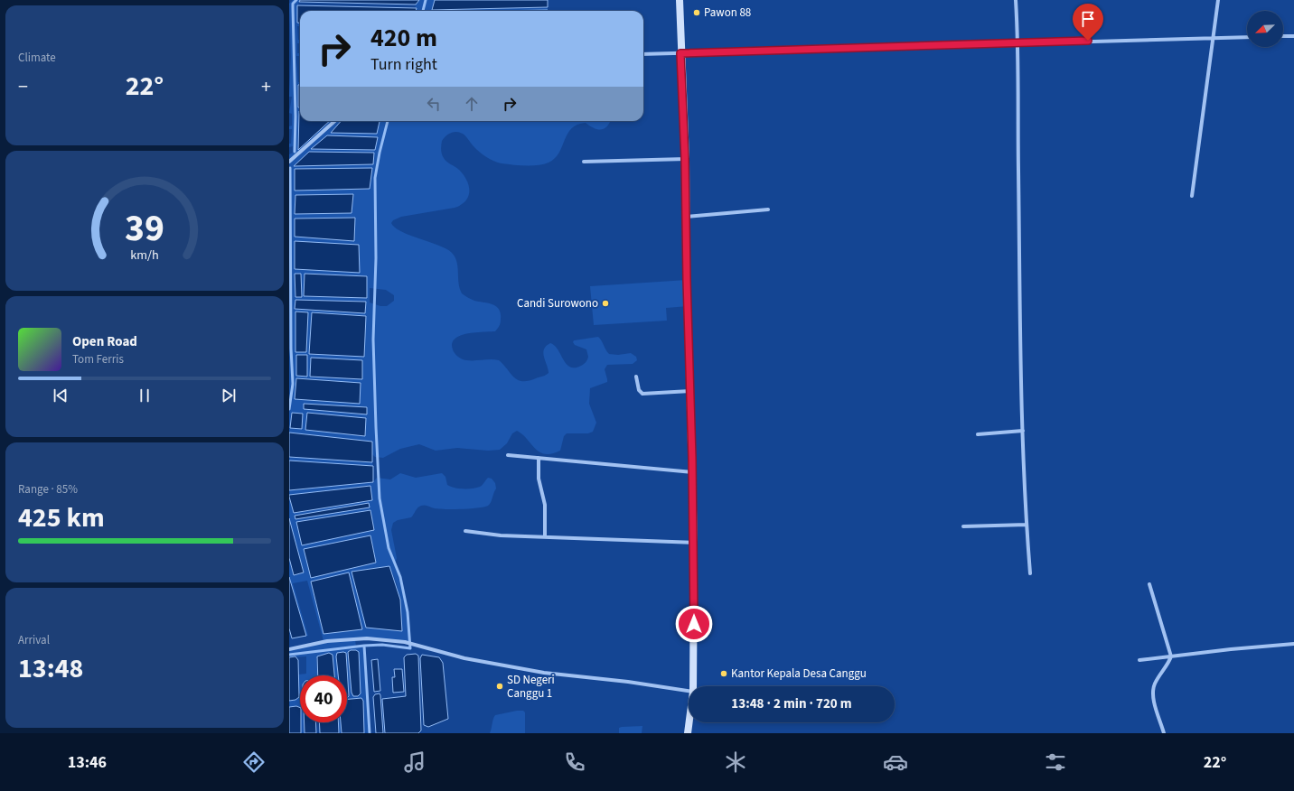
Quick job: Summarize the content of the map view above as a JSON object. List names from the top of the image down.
{
  "places": [
    "Pawon 88",
    "Candi Surowono",
    "Kantor Kepala Desa Canggu",
    "SD Negeri Canggu 1"
  ],
  "north": "bottom left",
  "page": {
    "tile": [
      "Climate",
      ["Range · 85%", "425 km"],
      ["Arrival", "13:48"]
    ],
    "turn": ["420 m", "Turn right"],
    "heat": ["−", "22°", "+"],
    "song": ["Open Road", "Tom Ferris"],
    "limit": "40",
    "trip": "13:48 · 2 min · 720 m",
    "tabs": ["13:46", "22°"],
    "gauge": ["39", "km/h"]
  }
}
